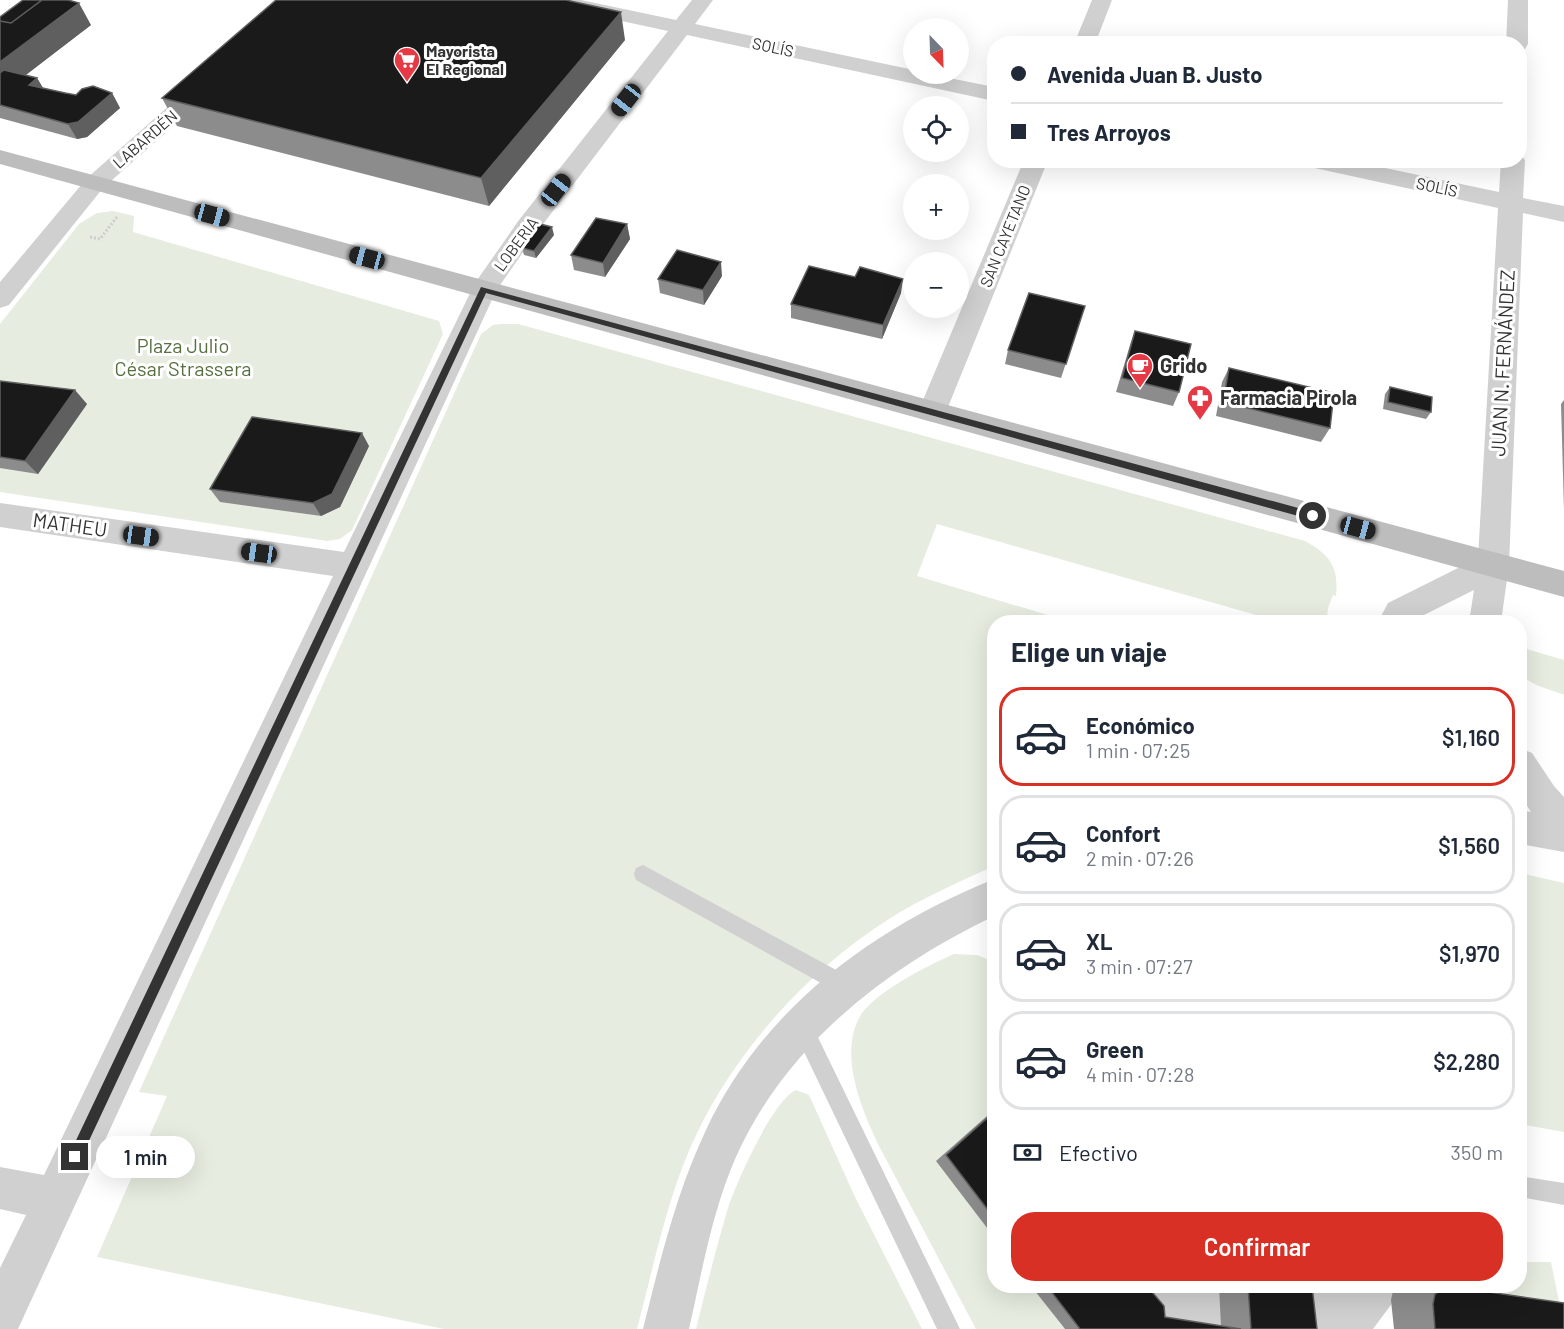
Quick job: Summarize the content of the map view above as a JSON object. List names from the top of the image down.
{
  "streets": {
    "street": [
      "SOLÍS",
      "LABARDÉN",
      "SAN CAYETANO",
      "LOBERIA",
      "JUAN N. FERNÁNDEZ",
      "MATHEU"
    ]
  },
  "crossings": [
    ["SOLÍS", "LOBERIA"],
    ["SOLÍS", "JUAN N. FERNÁNDEZ"],
    ["LOBERIA", "MATHEU"]
  ],
  "parks": ["Plaza Julio César Strassera"],
  "places": {
    "supermarket": ["Mayorista El Regional"],
    "cafe": ["Grido"],
    "pharmacy": ["Farmacia Pirola"]
  },
  "north": "bottom right",
  "page": {
    "map_buttons": ["+", "−"],
    "banner": ["Avenida Juan B. Justo", "Tres Arroyos"],
    "heading": "Elige un viaje",
    "list": [
      {
        "name": "Económico",
        "note": "1 min · 07:25",
        "value": "$1,160"
      },
      {
        "name": "Confort",
        "note": "2 min · 07:26",
        "value": "$1,560"
      },
      {
        "name": "XL",
        "note": "3 min · 07:27",
        "value": "$1,970"
      },
      {
        "name": "Green",
        "note": "4 min · 07:28",
        "value": "$2,280"
      }
    ],
    "pay": ["Efectivo", "350 m"],
    "bubble": "1 min",
    "buttons": "Confirmar"
  }
}
